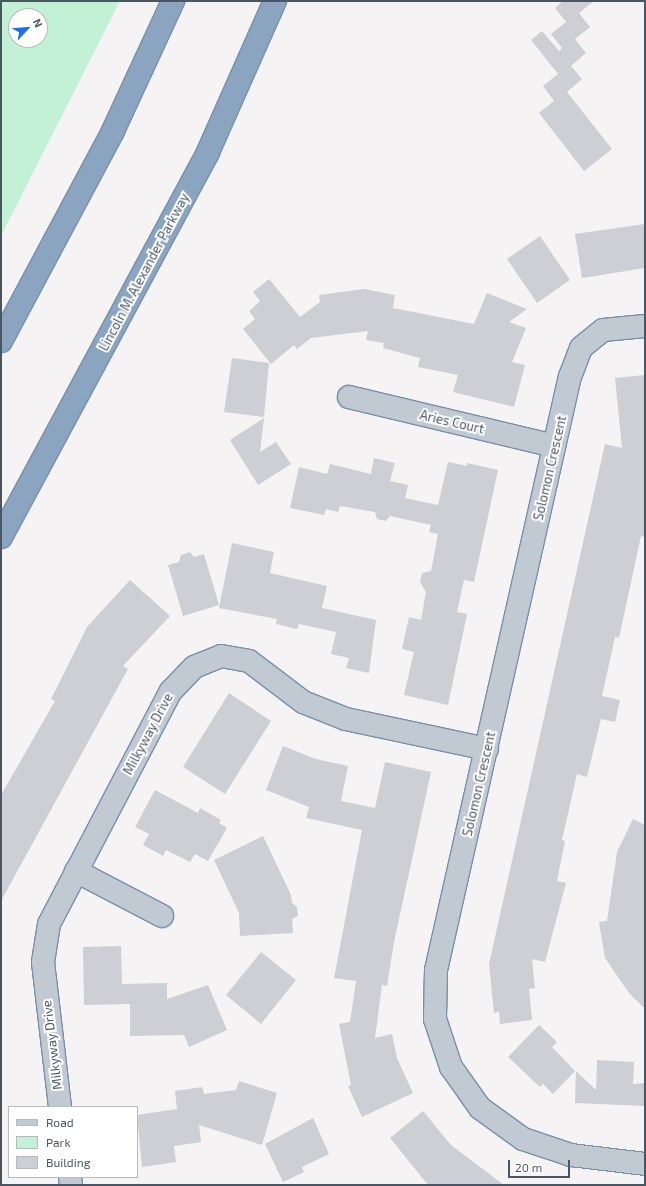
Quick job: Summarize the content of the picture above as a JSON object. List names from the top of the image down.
{
  "streets": {
    "highway": ["Lincoln M. Alexander Parkway"],
    "street": ["Aries Court", "Solomon Crescent", "Milkyway Drive"]
  },
  "crossings": [
    ["Aries Court", "Solomon Crescent"],
    ["Solomon Crescent", "Milkyway Drive"]
  ],
  "legend": ["Road", "Park", "Building"],
  "scale_bar": "20 m",
  "north": "top right"
}
